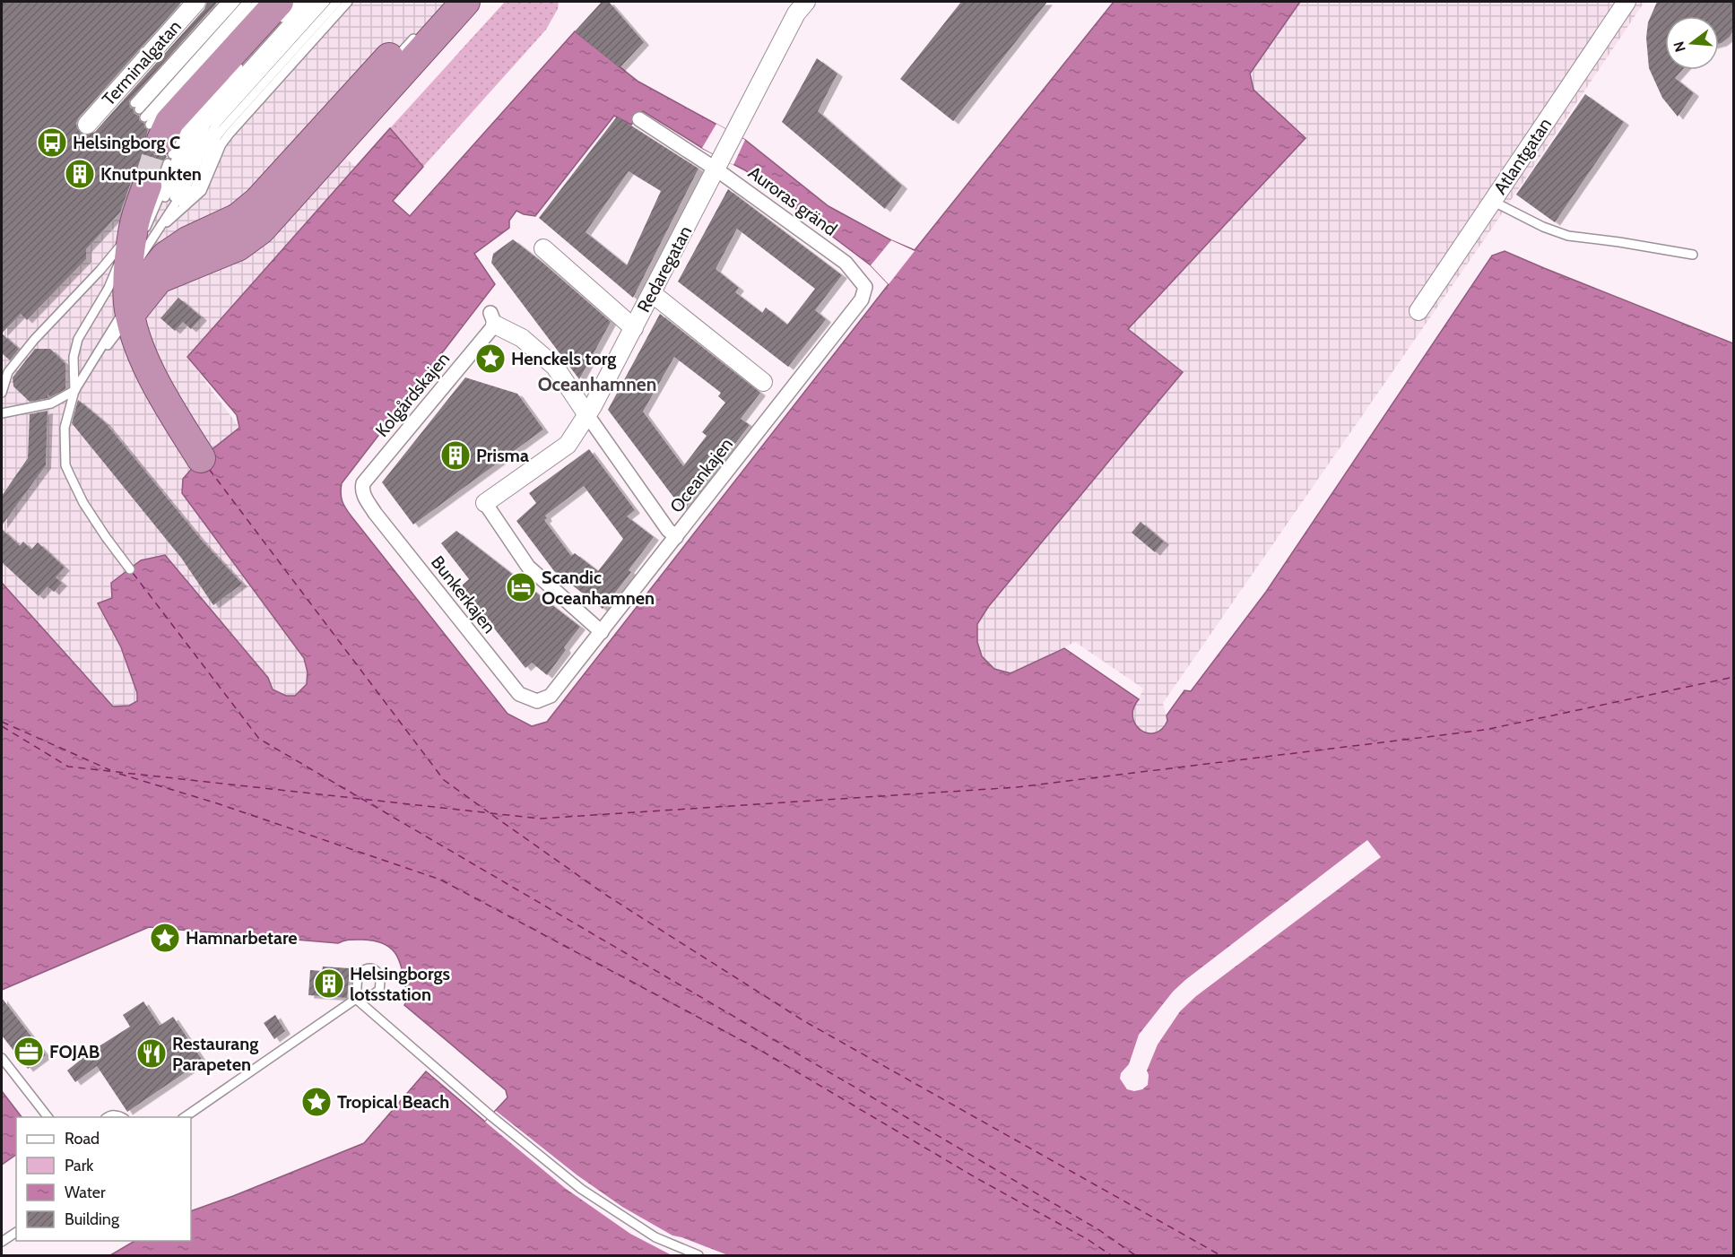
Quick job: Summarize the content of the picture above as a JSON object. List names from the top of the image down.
{
  "streets": {
    "street": [
      "Terminalgatan",
      "Atlantgatan",
      "Auroras gränd",
      "Redaregatan",
      "Kolgårdskajen",
      "Oceankajen",
      "Bunkerkajen"
    ]
  },
  "crossings": [
    ["Auroras gränd", "Redaregatan"],
    ["Auroras gränd", "Oceankajen"],
    ["Kolgårdskajen", "Bunkerkajen"],
    ["Oceankajen", "Bunkerkajen"]
  ],
  "districts": ["Oceanhamnen"],
  "places": {
    "bus stop": ["Helsingborg C"],
    "building": ["Knutpunkten", "Prisma", "Helsingborgs lotsstation"],
    "place": ["Henckels torg", "Hamnarbetare", "Tropical Beach"],
    "hotel": ["Scandic Oceanhamnen"],
    "office": ["FOJAB"],
    "restaurant": ["Restaurang Parapeten"]
  },
  "legend": [
    "Road",
    "Park",
    "Water",
    "Building"
  ],
  "north": "left"
}
